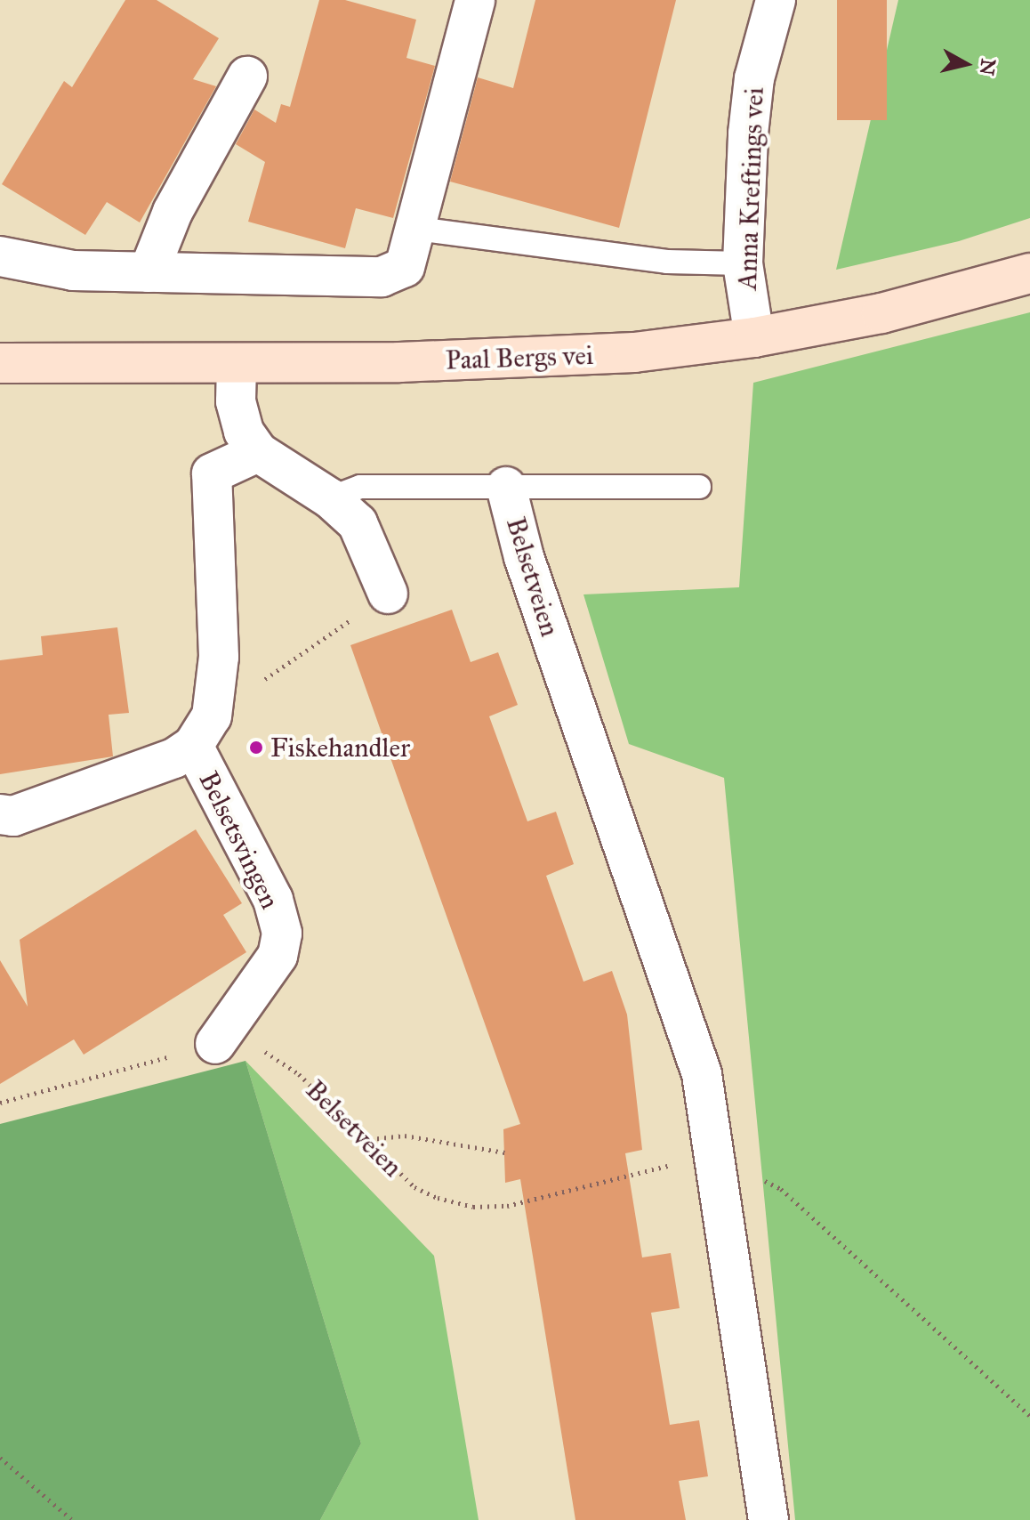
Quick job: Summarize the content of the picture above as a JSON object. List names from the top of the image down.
{
  "streets": {
    "street": [
      "Anna Kreftings vei",
      "Paal Bergs vei",
      "Belsetveien",
      "Belsetsvingen"
    ]
  },
  "crossings": [
    ["Anna Kreftings vei", "Paal Bergs vei"],
    ["Belsetveien", "Belsetsvingen"]
  ],
  "places": ["Fiskehandler"],
  "north": "right"
}
